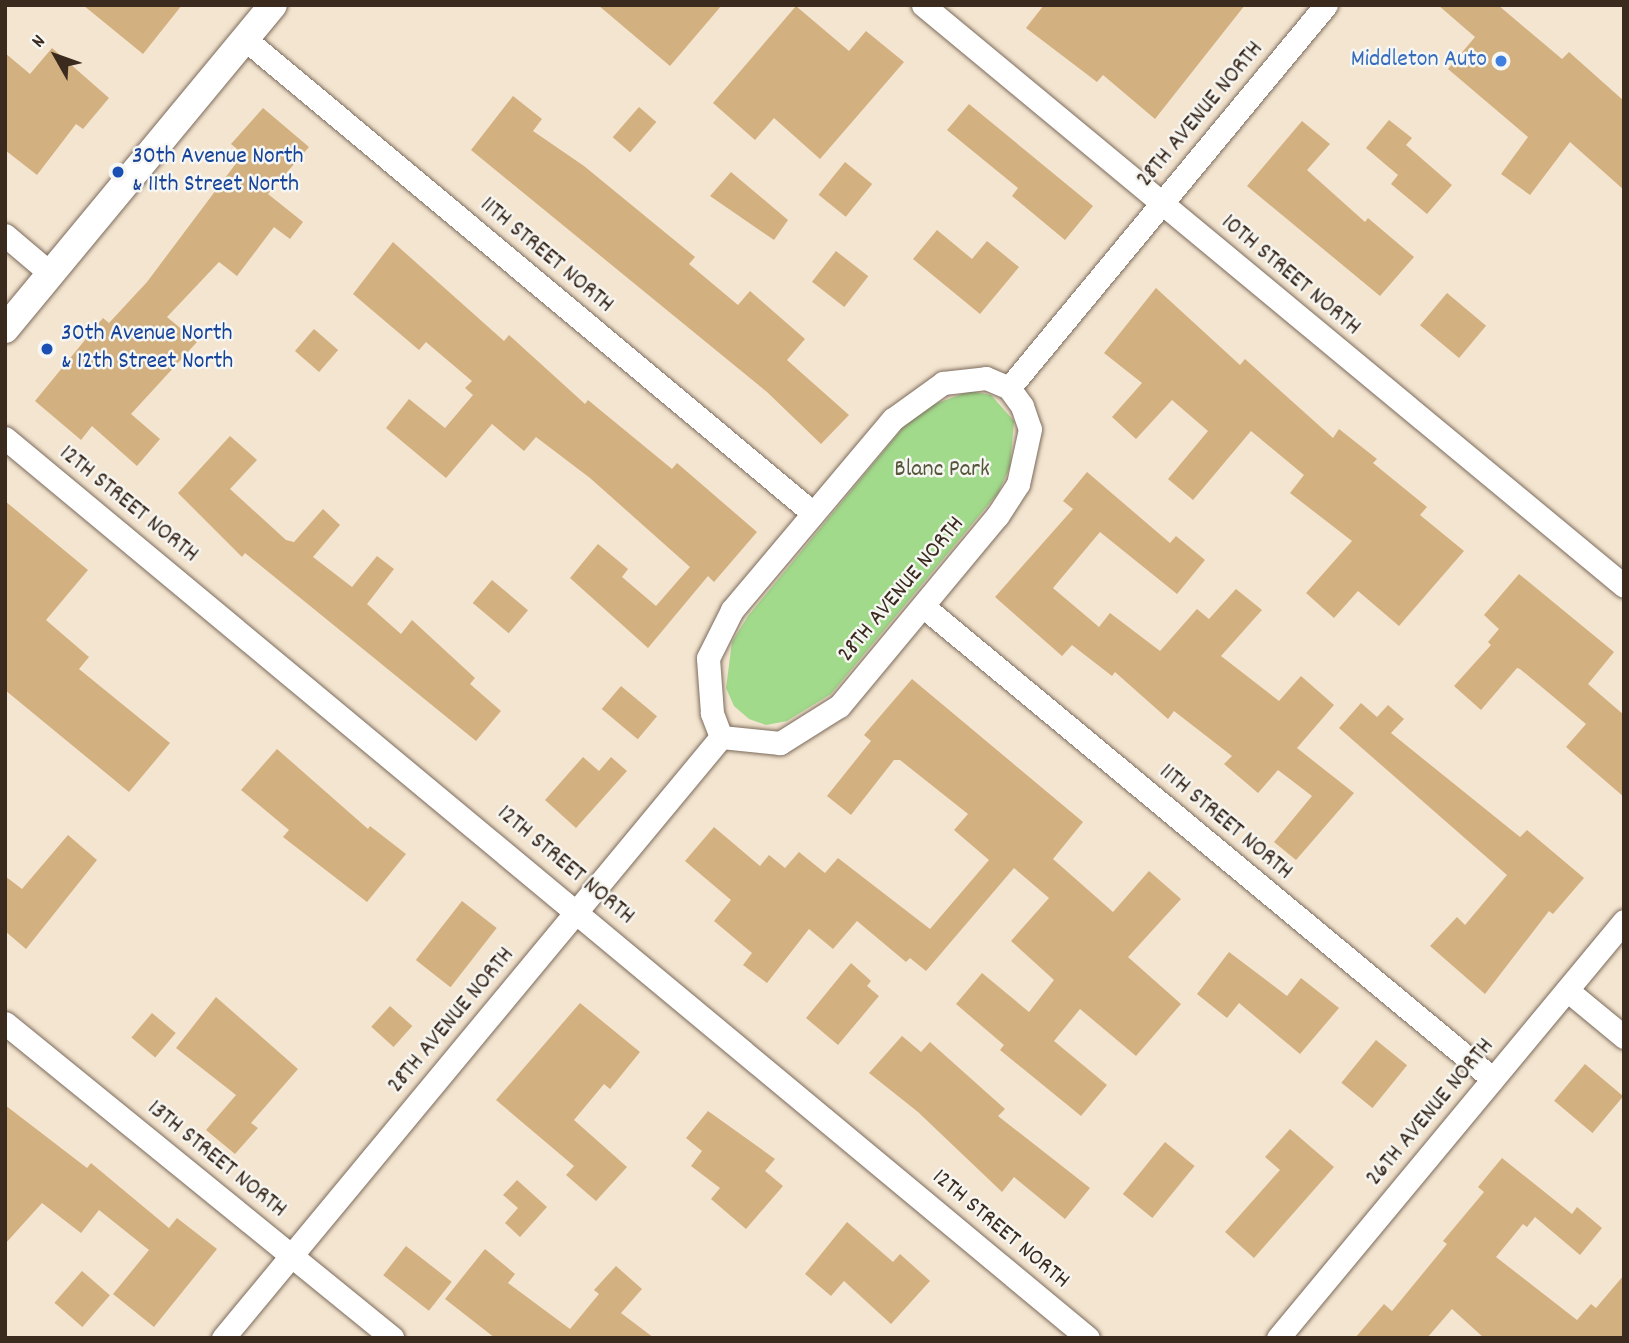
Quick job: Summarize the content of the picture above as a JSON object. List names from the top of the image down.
{
  "streets": {
    "street": [
      "28TH AVENUE NORTH",
      "11TH STREET NORTH",
      "10TH STREET NORTH",
      "12TH STREET NORTH",
      "26TH AVENUE NORTH",
      "13TH STREET NORTH"
    ]
  },
  "crossings": [
    ["28TH AVENUE NORTH", "11TH STREET NORTH"],
    ["28TH AVENUE NORTH", "10TH STREET NORTH"],
    ["28TH AVENUE NORTH", "12TH STREET NORTH"],
    ["28TH AVENUE NORTH", "13TH STREET NORTH"],
    ["11TH STREET NORTH", "26TH AVENUE NORTH"]
  ],
  "parks": ["Blanc Park"],
  "places": ["Middleton Auto", "30th Avenue North & 11th Street North", "30th Avenue North & 12th Street North"],
  "north": "top left"
}
